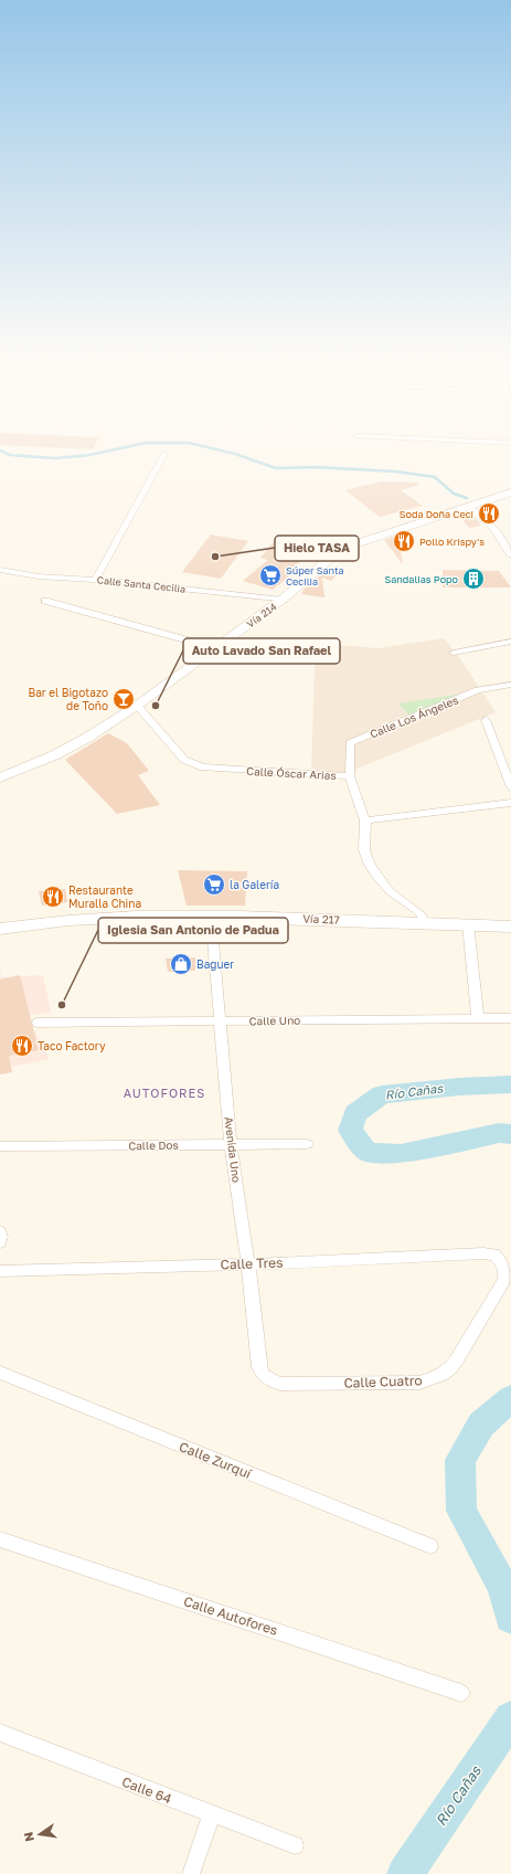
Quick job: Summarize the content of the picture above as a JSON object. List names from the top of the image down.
{
  "streets": {
    "main road": ["Vía 214", "Vía 217"],
    "street": [
      "Calle Santa Cecilia",
      "Calle Los Ángeles",
      "Calle Óscar Arias",
      "Calle Uno",
      "Calle Dos",
      "Avenida Uno",
      "Calle Tres",
      "Calle Cuatro",
      "Calle Zurquí",
      "Calle Autofores",
      "Calle 64"
    ]
  },
  "crossings": [
    ["Calle Santa Cecilia", "Vía 214"],
    ["Vía 214", "Calle Óscar Arias"],
    ["Calle Los Ángeles", "Calle Óscar Arias"],
    ["Calle Óscar Arias", "Vía 217"],
    ["Vía 217", "Avenida Uno"],
    ["Calle Uno", "Avenida Uno"],
    ["Calle Dos", "Avenida Uno"],
    ["Avenida Uno", "Calle Tres"],
    ["Avenida Uno", "Calle Cuatro"],
    ["Calle Tres", "Calle Cuatro"]
  ],
  "districts": ["AUTOFORES"],
  "water": ["Río Cañas"],
  "places": {
    "restaurant": [
      "Soda Doña Ceci",
      "Pollo Krispy's",
      "Restaurante Muralla China",
      "Taco Factory"
    ],
    "other": ["Hielo TASA", "Auto Lavado San Rafael", "Iglesia San Antonio de Padua"],
    "supermarket": ["Súper Santa Cecilia", "la Galería"],
    "building": ["Sandalias Popo"],
    "bar": ["Bar el Bigotazo de Toño"],
    "shop": ["Baguer"]
  },
  "north": "left"
}
